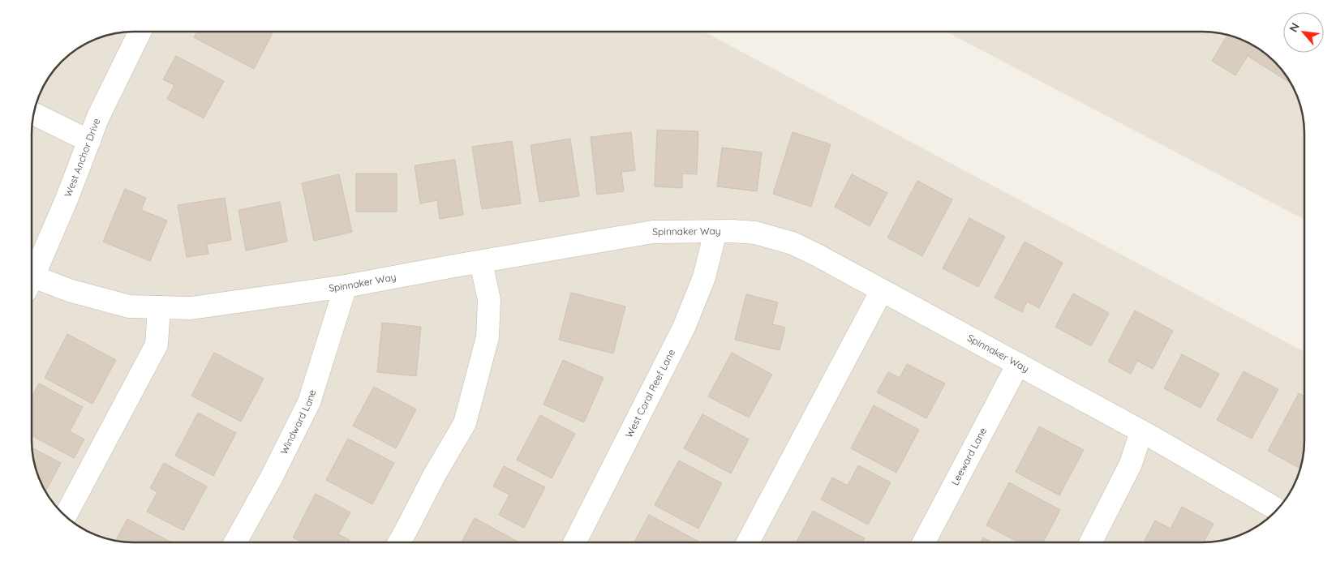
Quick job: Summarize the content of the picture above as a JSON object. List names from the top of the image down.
{
  "streets": {
    "street": [
      "West Anchor Drive",
      "Spinnaker Way",
      "West Coral Reef Lane",
      "Windward Lane",
      "Leeward Lane"
    ]
  },
  "crossings": [
    ["Spinnaker Way", "West Coral Reef Lane"],
    ["Spinnaker Way", "Windward Lane"],
    ["Spinnaker Way", "Leeward Lane"]
  ],
  "north": "top left"
}
